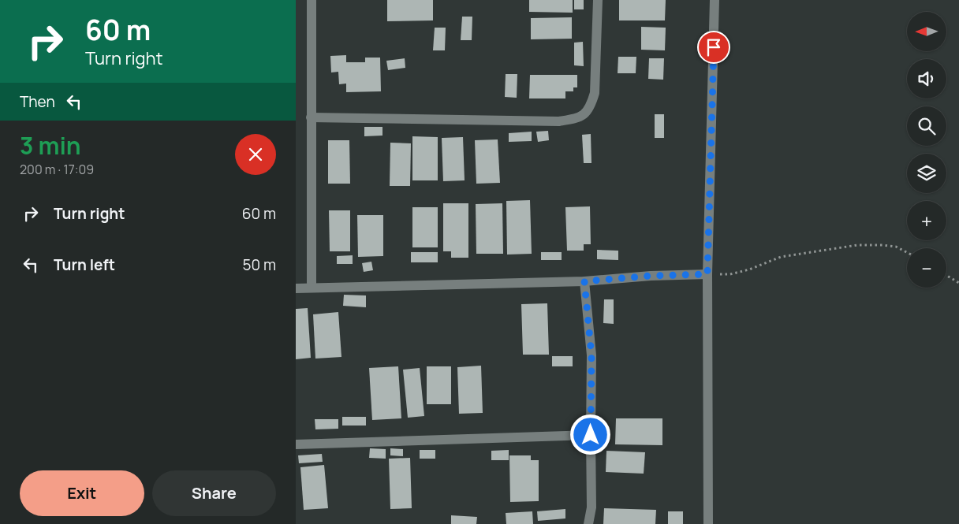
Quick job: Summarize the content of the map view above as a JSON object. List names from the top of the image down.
{
  "north": "left",
  "page": {
    "turn": ["60 m", "Turn right"],
    "map_buttons": ["+", "−"],
    "then": "Then",
    "heading": ["3 min", "200 m · 17:09"],
    "list": [
      {
        "name": "Turn right",
        "value": "60 m"
      },
      {
        "name": "Turn left",
        "value": "50 m"
      }
    ],
    "buttons": ["Exit", "Share"]
  }
}
